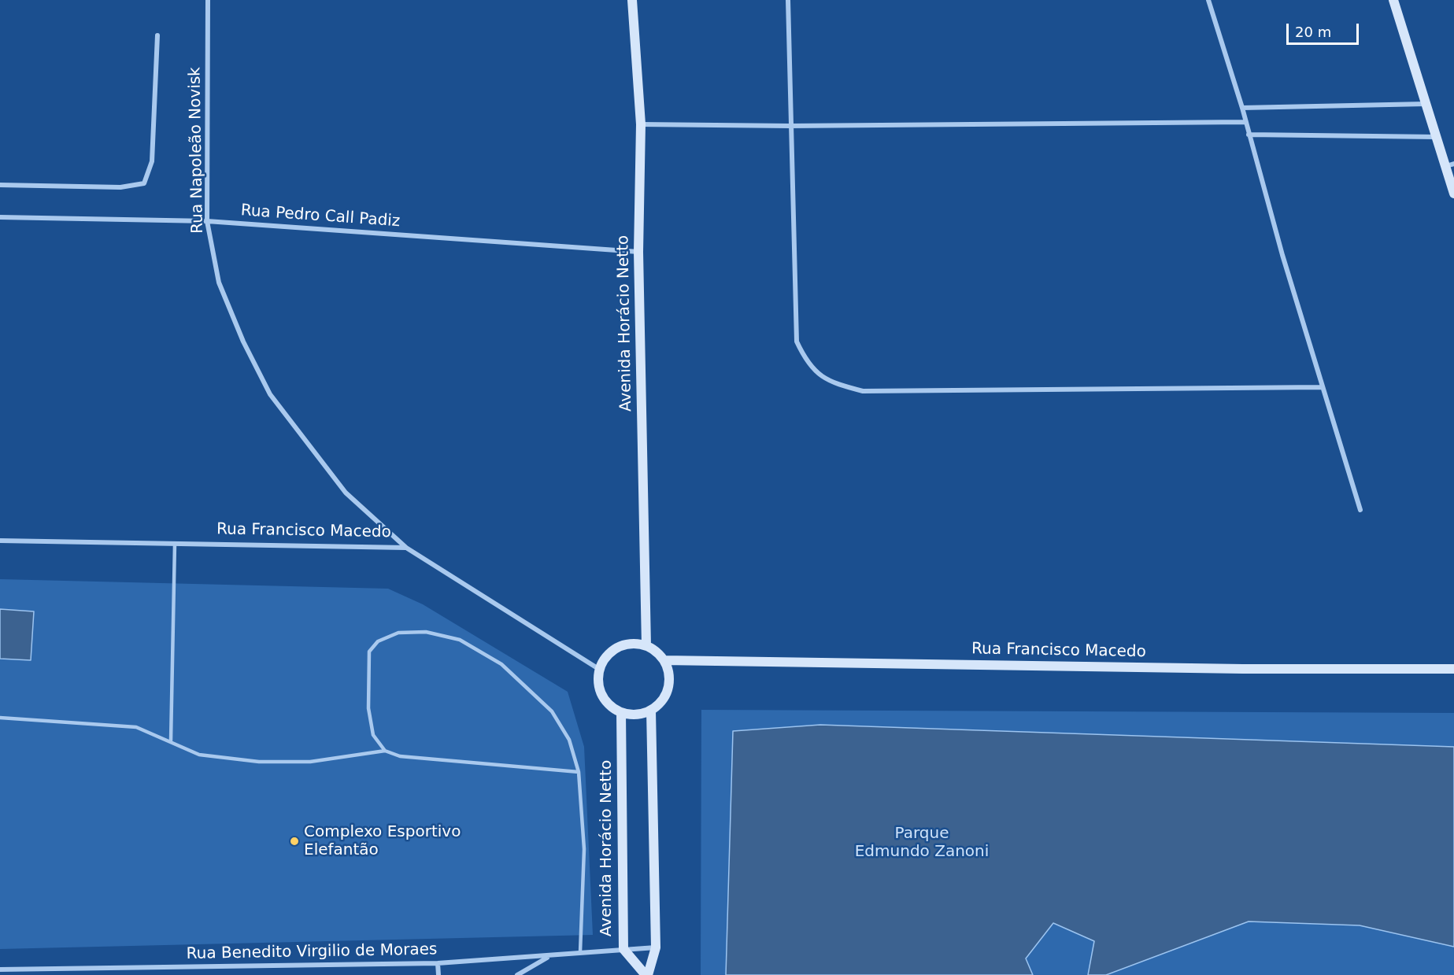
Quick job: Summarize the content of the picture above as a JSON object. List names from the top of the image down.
{
  "streets": {
    "main road": ["Avenida Horácio Netto", "Rua Francisco Macedo"],
    "street": ["Rua Napoleão Novisk", "Rua Pedro Call Padiz", "Rua Benedito Virgilio de Moraes"]
  },
  "crossings": [
    ["Rua Napoleão Novisk", "Rua Pedro Call Padiz"],
    ["Rua Napoleão Novisk", "Rua Francisco Macedo"],
    ["Rua Pedro Call Padiz", "Avenida Horácio Netto"],
    ["Avenida Horácio Netto", "Rua Francisco Macedo"],
    ["Avenida Horácio Netto", "Rua Benedito Virgilio de Moraes"]
  ],
  "parks": ["Parque Edmundo Zanoni"],
  "places": ["Complexo Esportivo Elefantão"],
  "scale_bar": "20 m"
}
